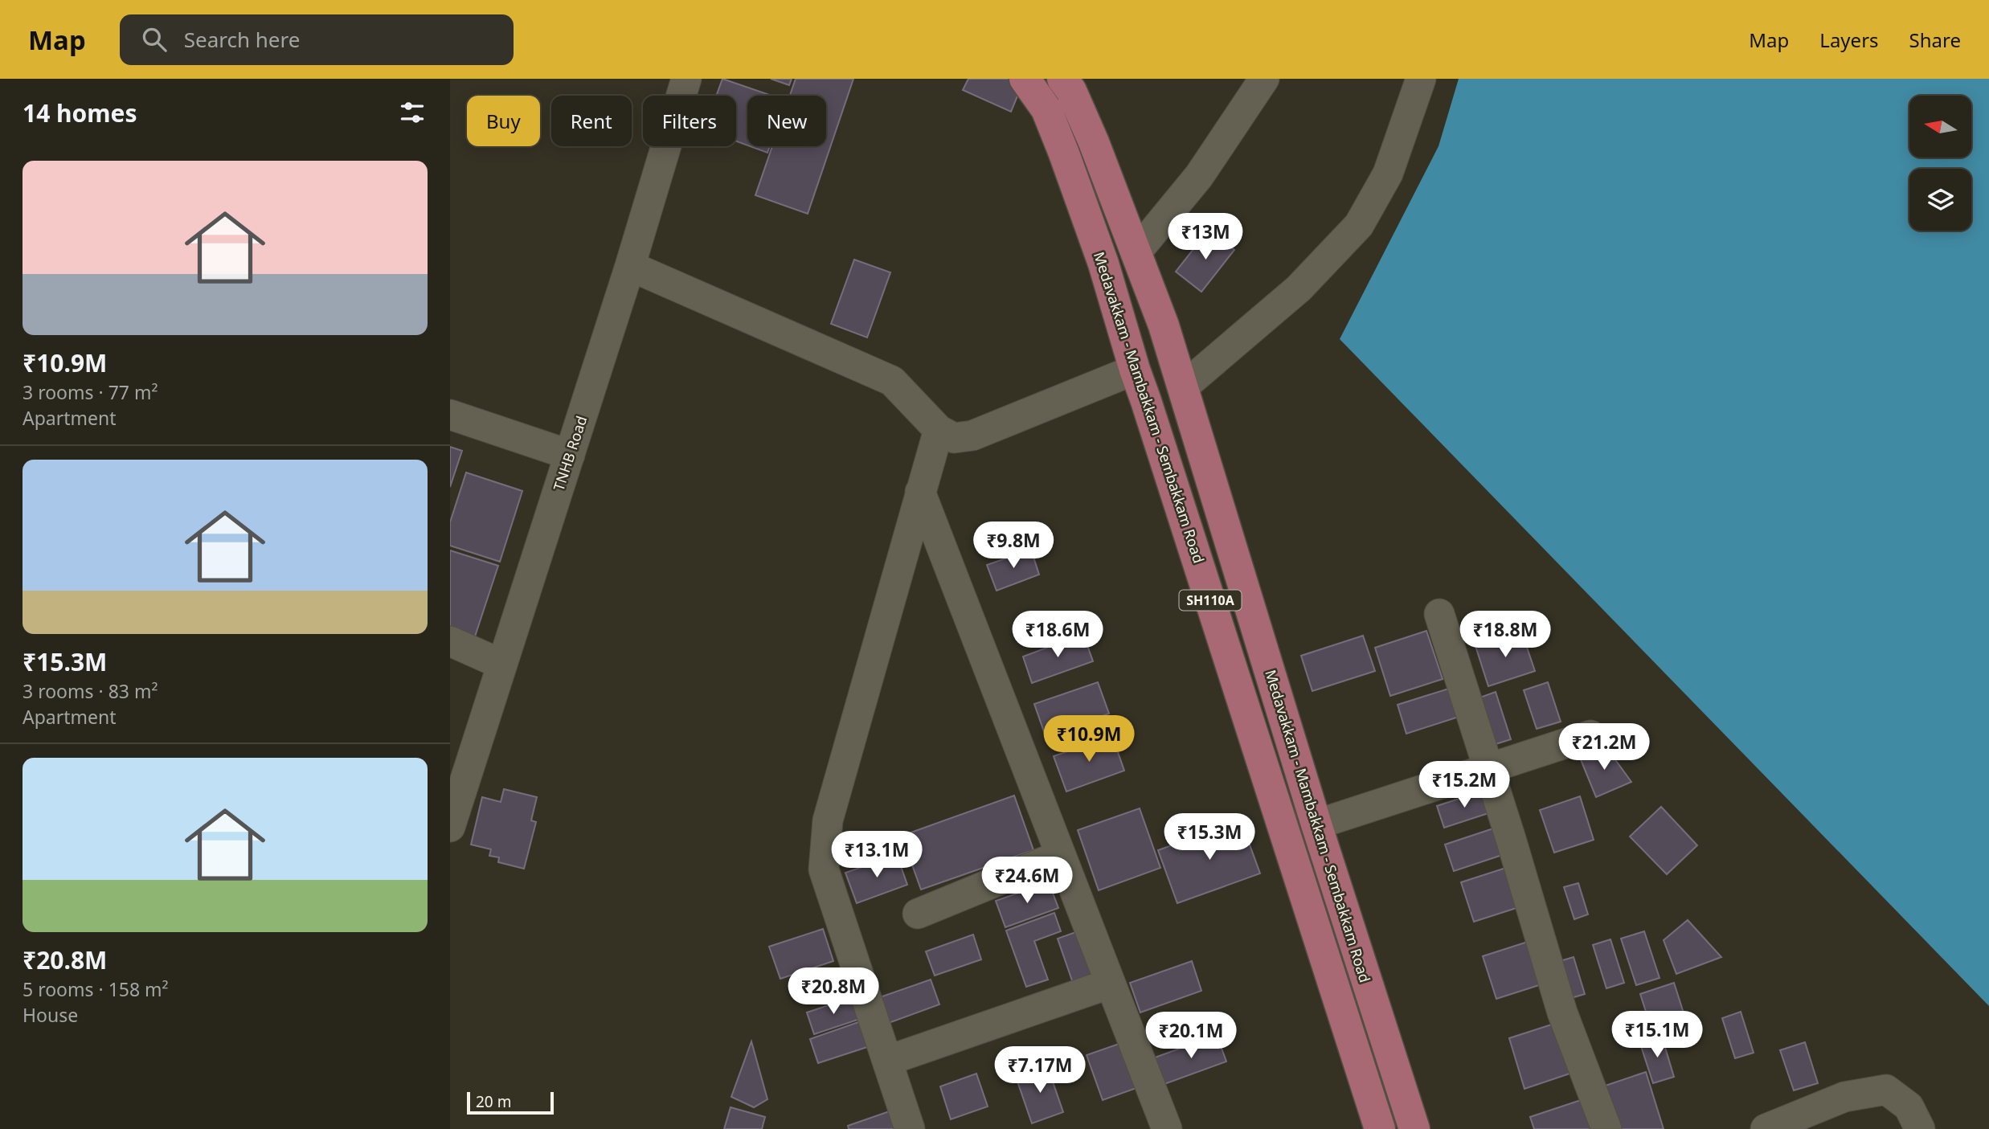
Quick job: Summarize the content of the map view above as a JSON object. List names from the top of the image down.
{
  "streets": {
    "main road": ["Medavakkam - Mambakkam - Sembakkam Road", "SH110A"],
    "street": ["TNHB Road"]
  },
  "scale_bar": "20 m",
  "north": "left",
  "page": {
    "header": "Map",
    "search": "Search here",
    "nav": ["Map", "Layers", "Share"],
    "heading": "14 homes",
    "chip": [
      "Buy",
      "Rent",
      "Filters",
      "New"
    ],
    "list": [
      {
        "name": "₹10.9M",
        "note": "3 rooms · 77 m² · Apartment"
      },
      {
        "name": "₹15.3M",
        "note": "3 rooms · 83 m² · Apartment"
      },
      {
        "name": "₹20.8M",
        "note": "5 rooms · 158 m² · House"
      }
    ],
    "price": [
      "₹13M",
      "₹9.8M",
      "₹18.6M",
      "₹18.8M",
      "₹10.9M",
      "₹21.2M",
      "₹15.2M",
      "₹15.3M",
      "₹13.1M",
      "₹24.6M",
      "₹20.8M",
      "₹15.1M",
      "₹20.1M",
      "₹7.17M"
    ],
    "scale": "20 m"
  }
}
